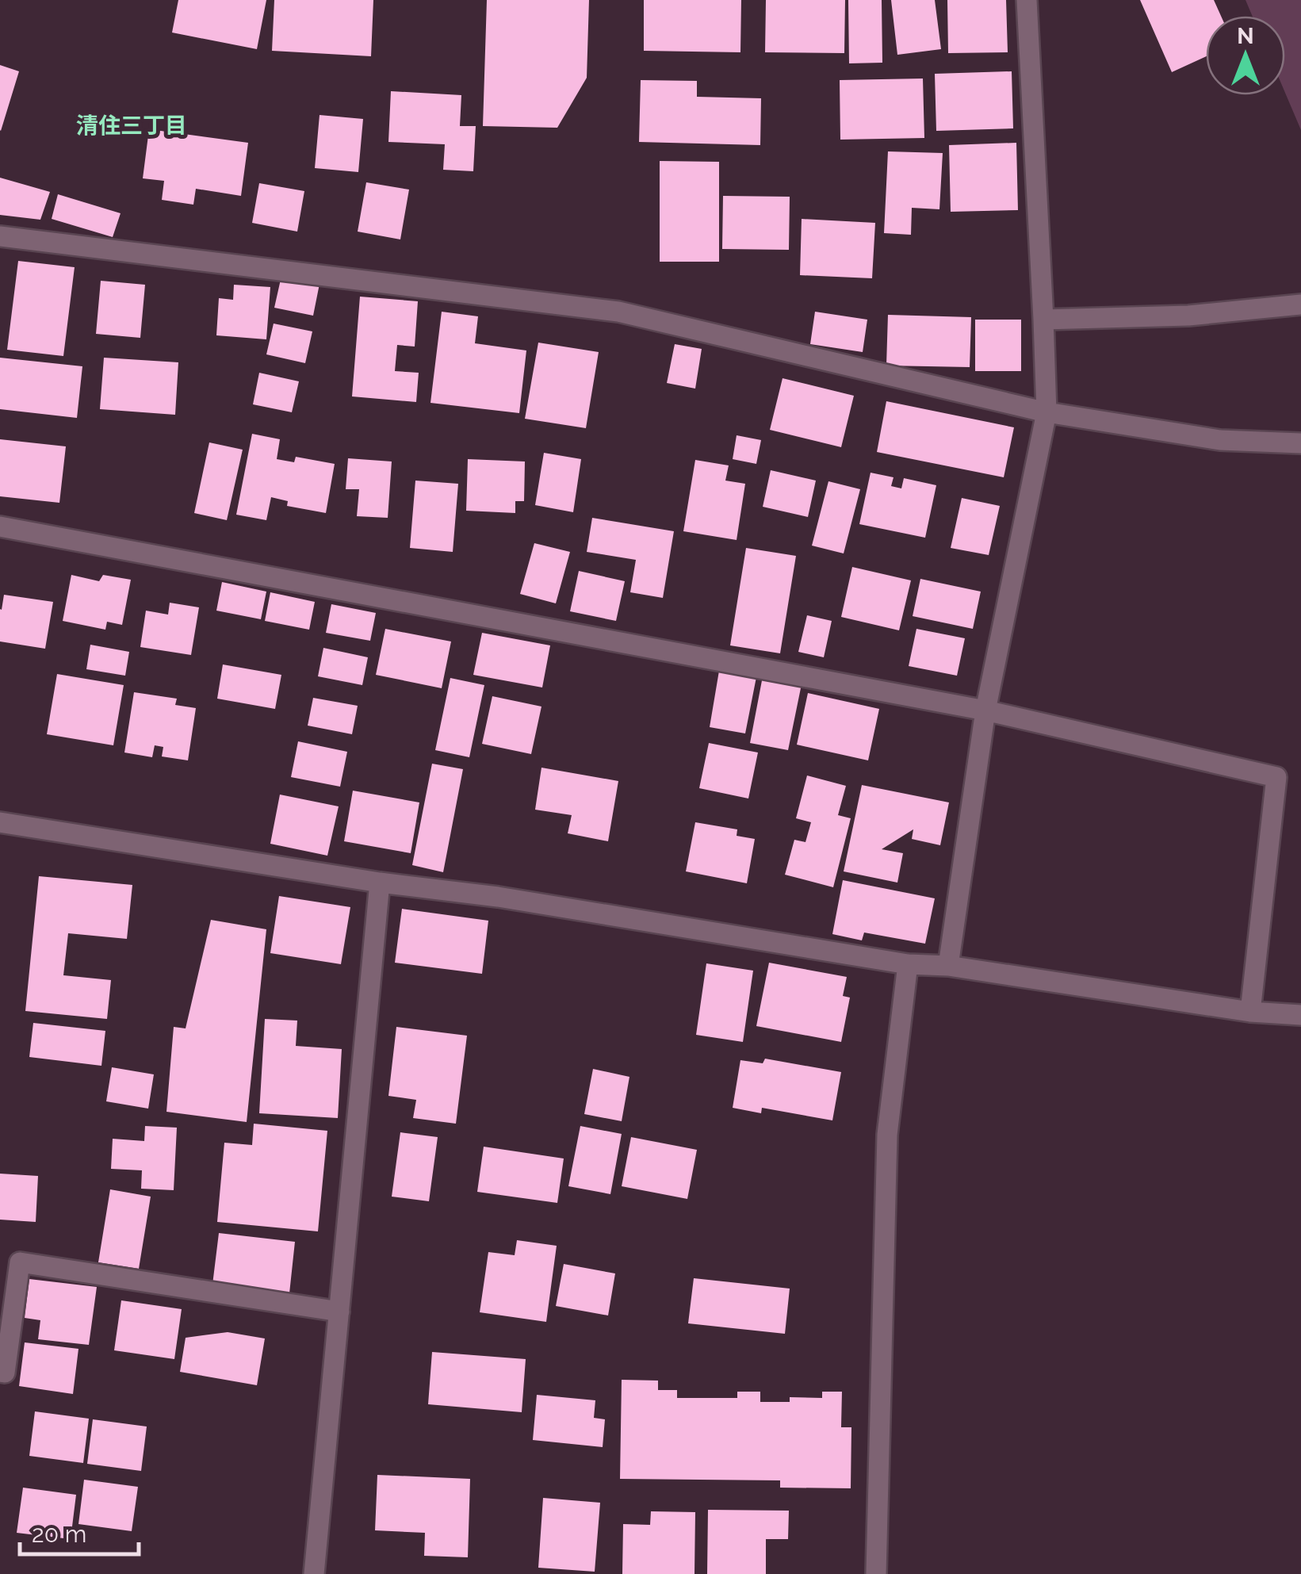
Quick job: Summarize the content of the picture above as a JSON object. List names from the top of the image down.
{
  "districts": ["清住三丁目"],
  "scale_bar": "20 m",
  "north": "top"
}
